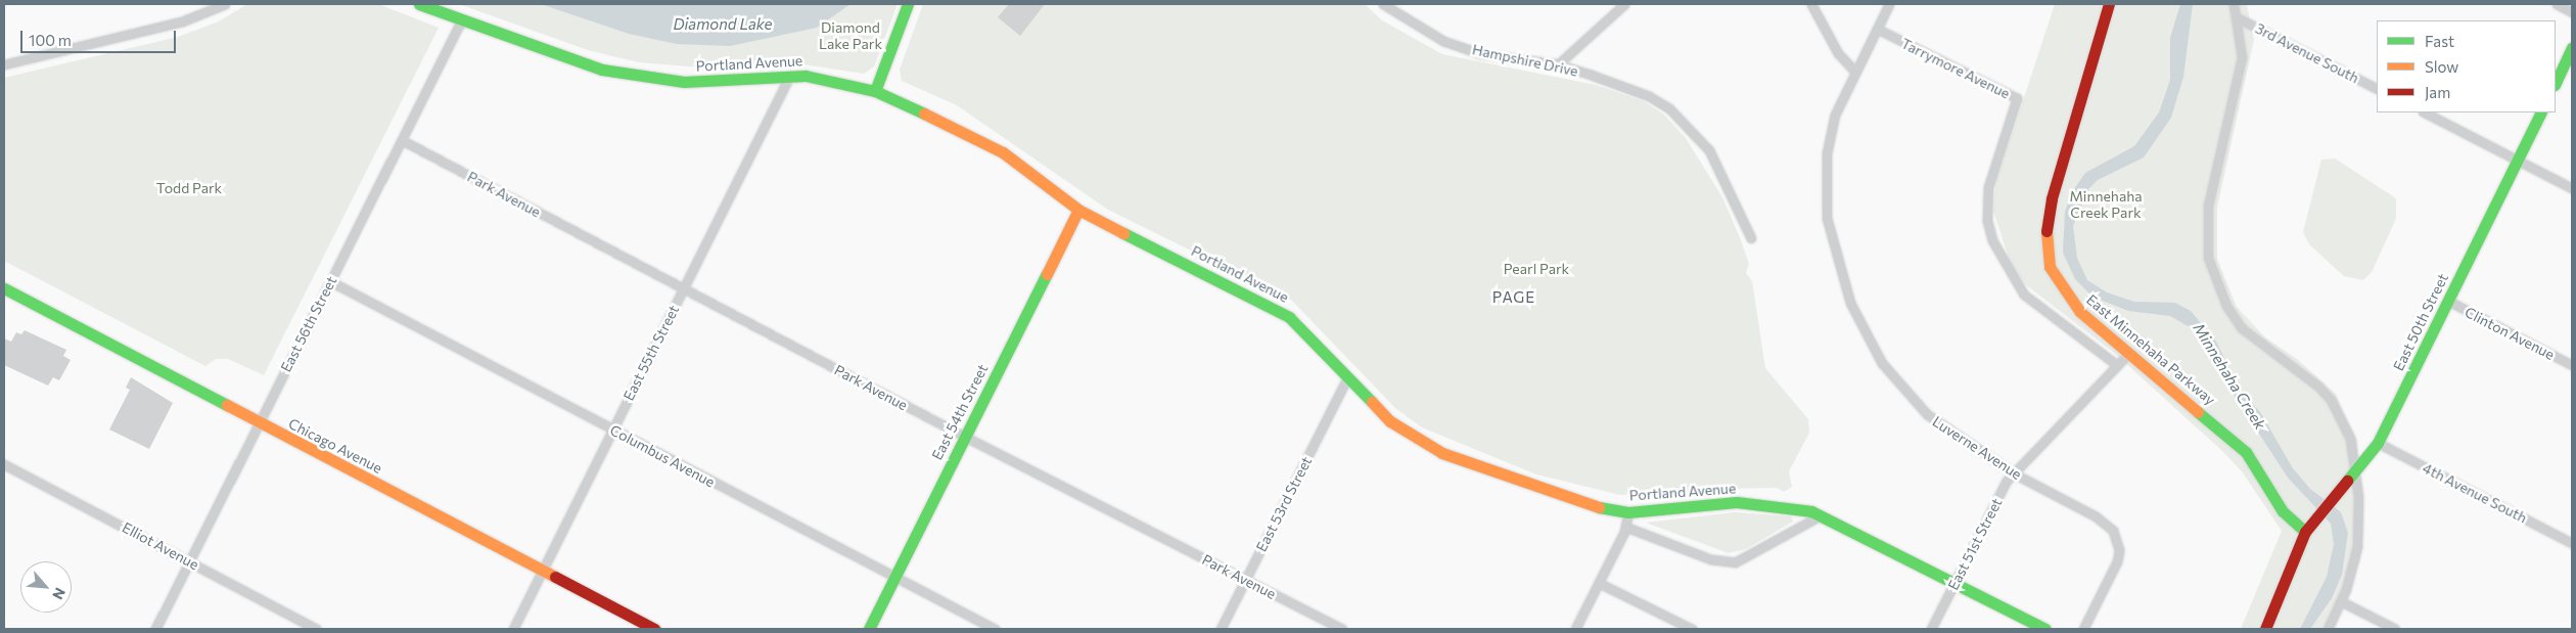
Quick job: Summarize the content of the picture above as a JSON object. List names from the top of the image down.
{
  "streets": {
    "street": [
      "3rd Avenue South",
      "Hampshire Drive",
      "Portland Avenue",
      "Tarrymore Avenue",
      "Park Avenue",
      "East 50th Street",
      "East 56th Street",
      "Clinton Avenue",
      "East Minnehaha Parkway",
      "East 55th Street",
      "East 54th Street",
      "Chicago Avenue",
      "Luverne Avenue",
      "Columbus Avenue",
      "4th Avenue South",
      "East 53rd Street",
      "East 51st Street",
      "Elliot Avenue"
    ]
  },
  "crossings": [
    ["Portland Avenue", "East 56th Street"],
    ["Portland Avenue", "East 55th Street"],
    ["Portland Avenue", "East 54th Street"],
    ["Portland Avenue", "East 53rd Street"],
    ["Portland Avenue", "East 51st Street"],
    ["Tarrymore Avenue", "Luverne Avenue"],
    ["Tarrymore Avenue", "East 51st Street"],
    ["Park Avenue", "East 56th Street"],
    ["Park Avenue", "East 55th Street"],
    ["Park Avenue", "East 54th Street"],
    ["Park Avenue", "East 53rd Street"],
    ["East 50th Street", "Clinton Avenue"],
    ["East 50th Street", "East Minnehaha Parkway"],
    ["East 50th Street", "4th Avenue South"],
    ["East 56th Street", "Chicago Avenue"],
    ["East 56th Street", "Columbus Avenue"],
    ["East 56th Street", "Elliot Avenue"],
    ["East Minnehaha Parkway", "East 51st Street"],
    ["East 55th Street", "Chicago Avenue"],
    ["East 55th Street", "Columbus Avenue"],
    ["East 54th Street", "Columbus Avenue"],
    ["Luverne Avenue", "East 51st Street"]
  ],
  "districts": ["PAGE"],
  "water": ["Diamond Lake", "Minnehaha Creek"],
  "parks": [
    "Diamond Lake Park",
    "Todd Park",
    "Minnehaha Creek Park",
    "Pearl Park"
  ],
  "legend": ["Fast", "Slow", "Jam"],
  "scale_bar": "100 m",
  "north": "bottom right"
}
